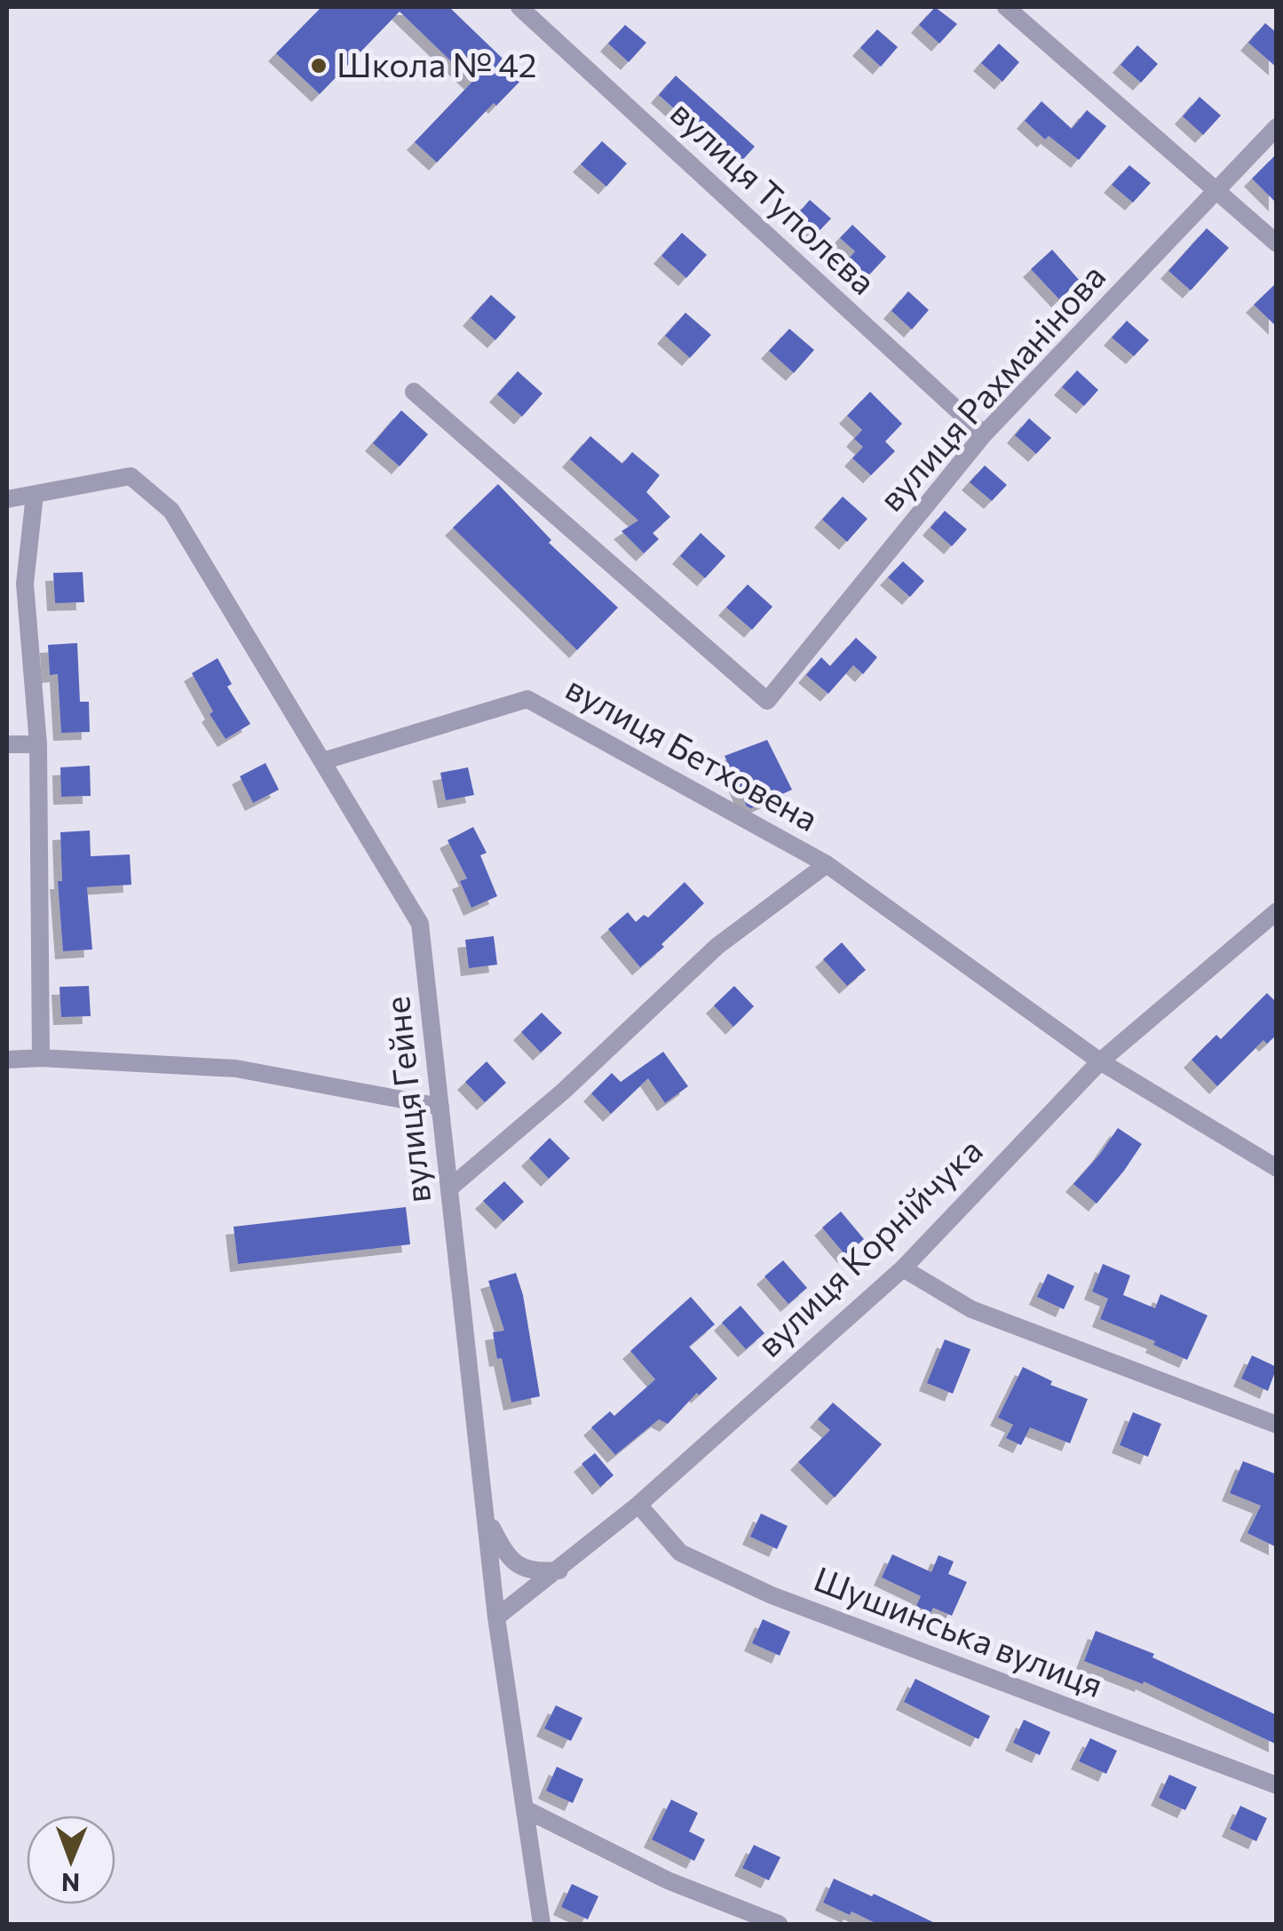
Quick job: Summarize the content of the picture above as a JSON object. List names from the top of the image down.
{
  "streets": {
    "street": [
      "вулиця Туполєва",
      "вулиця Рахманінова",
      "вулиця Бетховена",
      "вулиця Гейне",
      "вулиця Корнійчука",
      "Шушинська вулиця"
    ]
  },
  "crossings": [
    ["вулиця Туполєва", "вулиця Рахманінова"],
    ["вулиця Бетховена", "вулиця Гейне"],
    ["вулиця Бетховена", "вулиця Корнійчука"],
    ["вулиця Гейне", "вулиця Корнійчука"],
    ["вулиця Корнійчука", "Шушинська вулиця"]
  ],
  "places": ["Школа № 42"],
  "north": "bottom"
}
